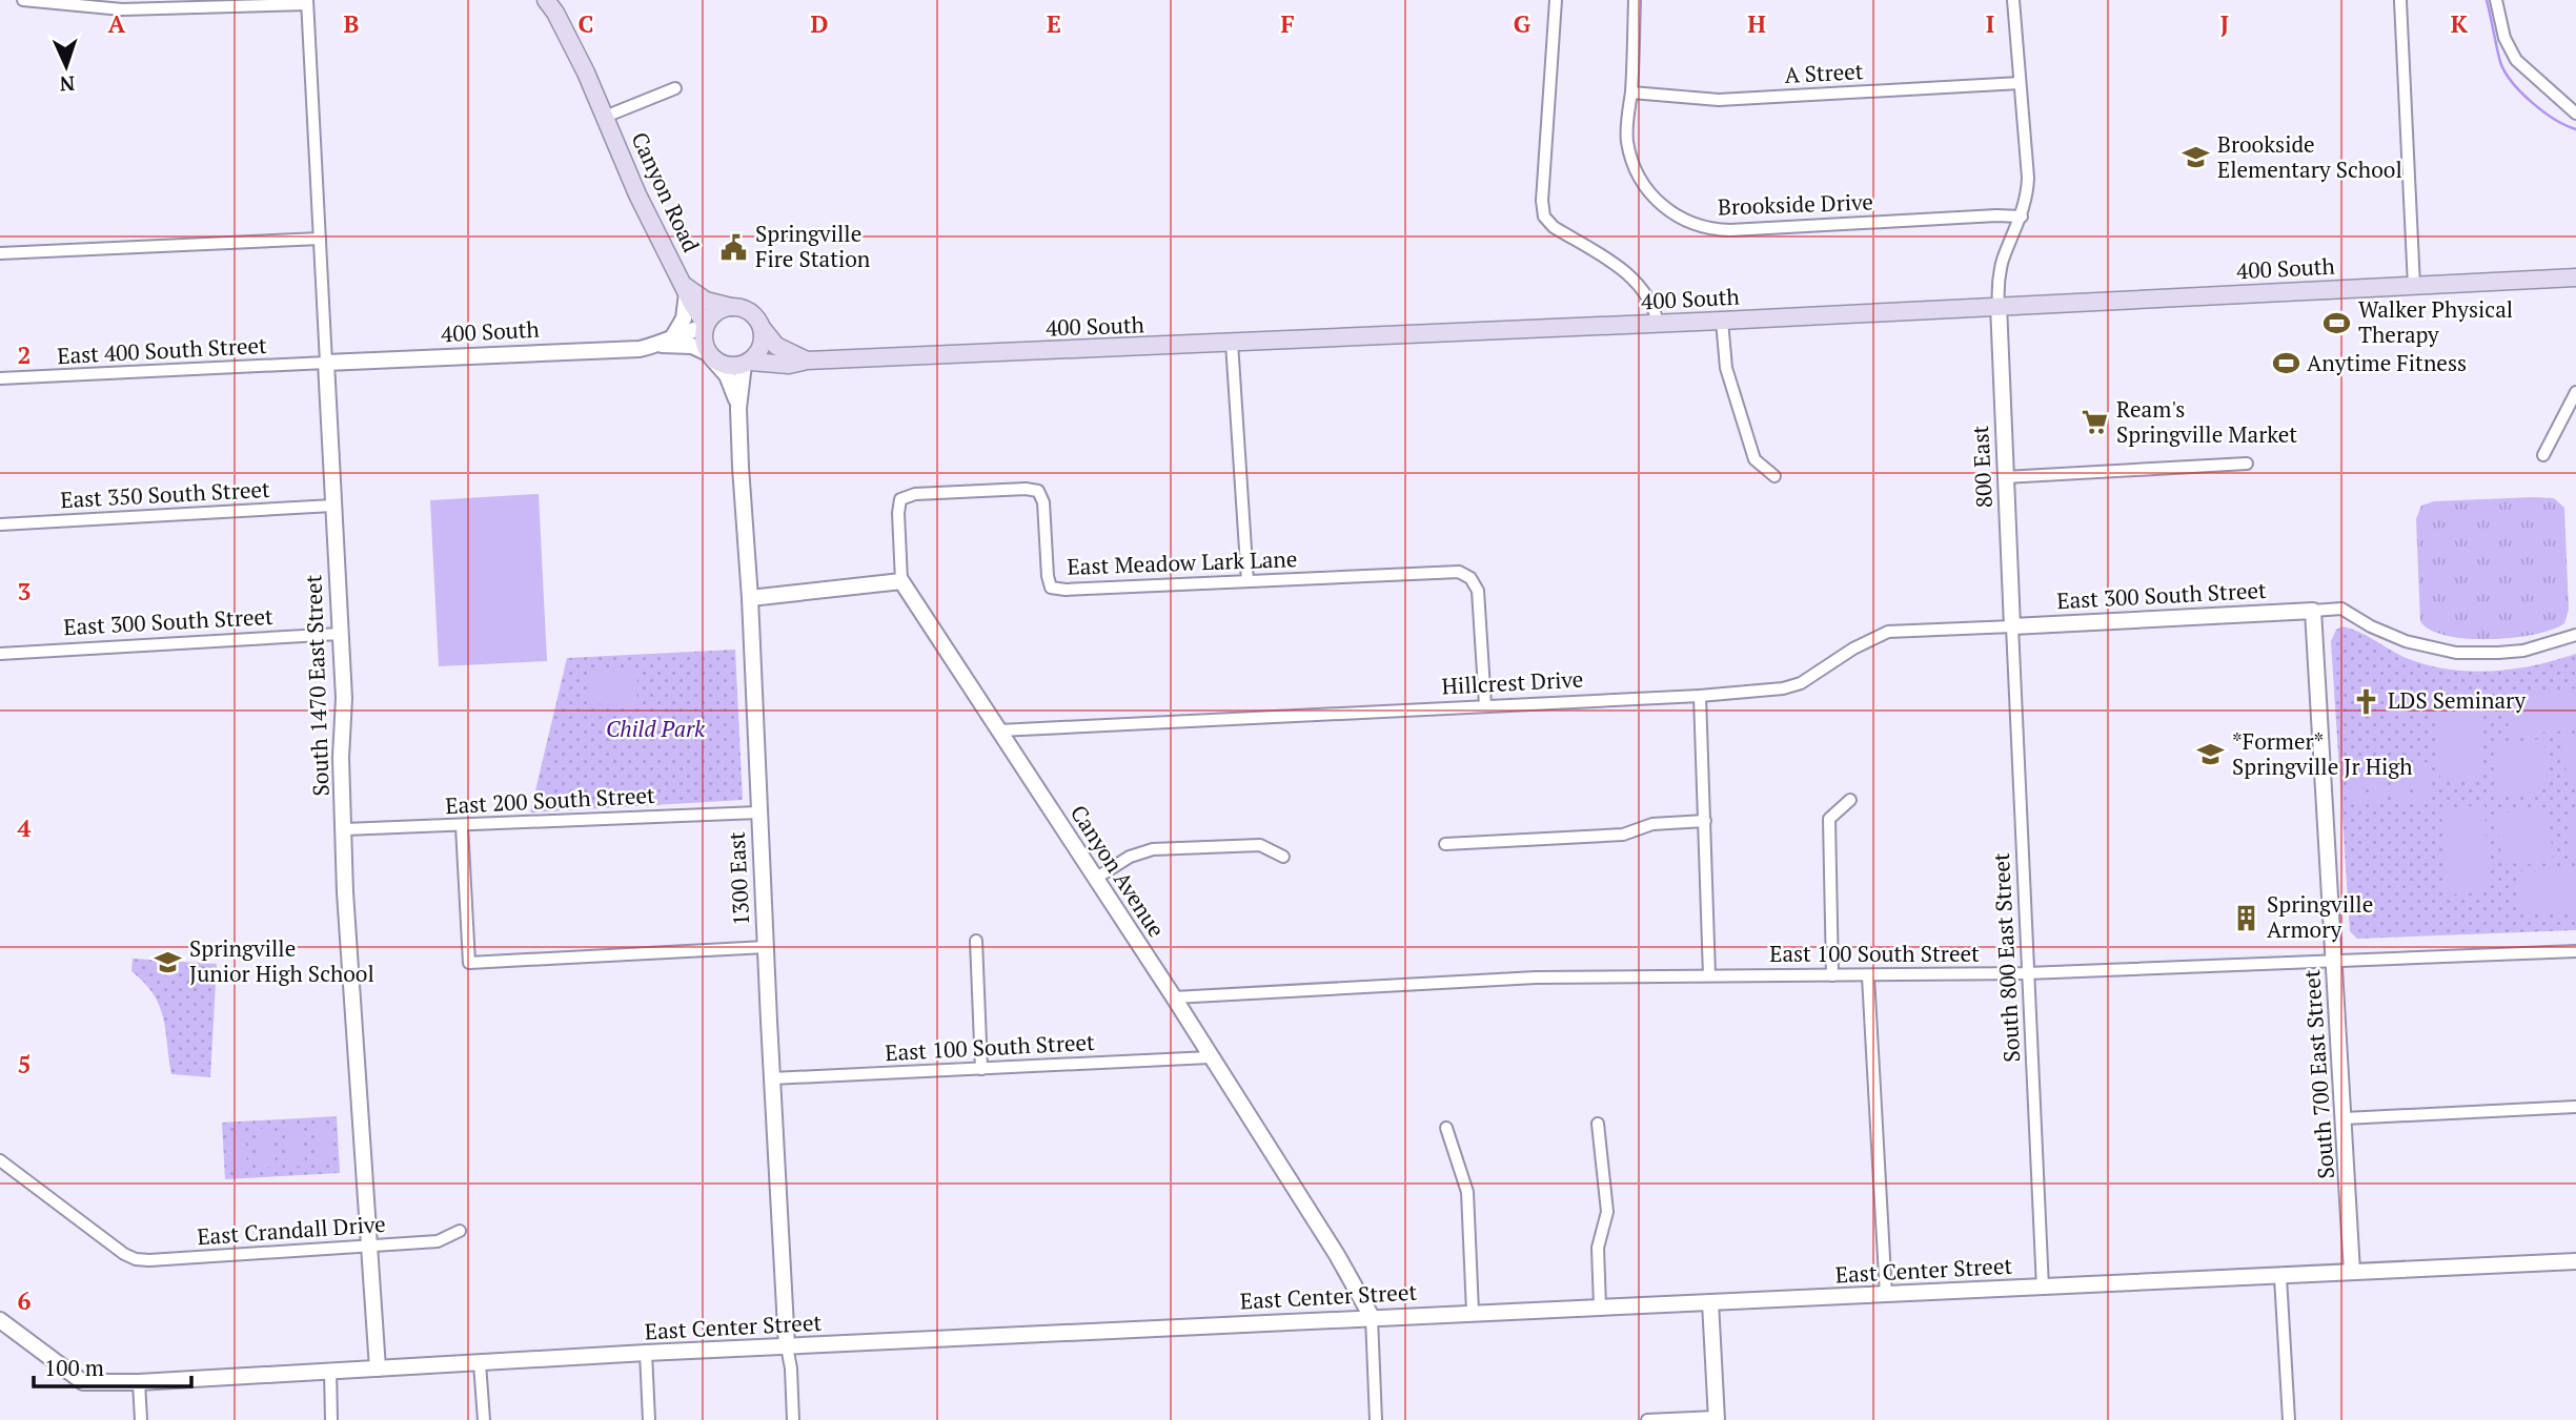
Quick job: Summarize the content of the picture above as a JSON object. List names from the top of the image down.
{
  "streets": {
    "main road": ["Canyon Road", "400 South"],
    "street": [
      "A Street",
      "Brookside Drive",
      "East 400 South Street",
      "800 East",
      "East 350 South Street",
      "East Meadow Lark Lane",
      "East 300 South Street",
      "Hillcrest Drive",
      "South 1470 East Street",
      "East 200 South Street",
      "Canyon Avenue",
      "1300 East",
      "East 100 South Street",
      "South 800 East Street",
      "South 700 East Street",
      "East Crandall Drive",
      "East Center Street"
    ]
  },
  "crossings": [
    ["A Street", "Brookside Drive"],
    ["Canyon Road", "400 South"],
    ["Canyon Road", "1300 East"],
    ["400 South", "East 400 South Street"],
    ["400 South", "800 East"],
    ["400 South", "South 1470 East Street"],
    ["400 South", "1300 East"],
    ["East 400 South Street", "South 1470 East Street"],
    ["800 East", "East 300 South Street"],
    ["800 East", "Hillcrest Drive"],
    ["800 East", "South 800 East Street"],
    ["East 350 South Street", "South 1470 East Street"],
    ["East Meadow Lark Lane", "Hillcrest Drive"],
    ["East Meadow Lark Lane", "Canyon Avenue"],
    ["East 300 South Street", "Hillcrest Drive"],
    ["East 300 South Street", "South 1470 East Street"],
    ["East 300 South Street", "South 800 East Street"],
    ["East 300 South Street", "South 700 East Street"],
    ["Hillcrest Drive", "Canyon Avenue"],
    ["Hillcrest Drive", "South 800 East Street"],
    ["South 1470 East Street", "East 200 South Street"],
    ["South 1470 East Street", "East Crandall Drive"],
    ["South 1470 East Street", "East Center Street"],
    ["East 200 South Street", "1300 East"],
    ["Canyon Avenue", "East 100 South Street"],
    ["Canyon Avenue", "East Center Street"],
    ["1300 East", "East 100 South Street"],
    ["1300 East", "East Center Street"],
    ["East 100 South Street", "South 800 East Street"],
    ["East 100 South Street", "South 700 East Street"],
    ["South 800 East Street", "East Center Street"],
    ["South 700 East Street", "East Center Street"]
  ],
  "parks": ["Child Park"],
  "places": {
    "school or university": ["Brookside Elementary School", "*Former* Springville Jr High", "Springville Junior High School"],
    "public building": ["Springville Fire Station"],
    "sports": ["Walker Physical Therapy", "Anytime Fitness"],
    "supermarket": ["Ream's Springville Market"],
    "church": ["LDS Seminary"],
    "building": ["Springville Armory"]
  },
  "scale_bar": "100 m",
  "north": "bottom",
  "grid": {
    "columns": [
      "A",
      "B",
      "C",
      "D",
      "E",
      "F",
      "G",
      "H",
      "I",
      "J",
      "K"
    ],
    "rows": [
      "2",
      "3",
      "4",
      "5",
      "6"
    ]
  }
}
